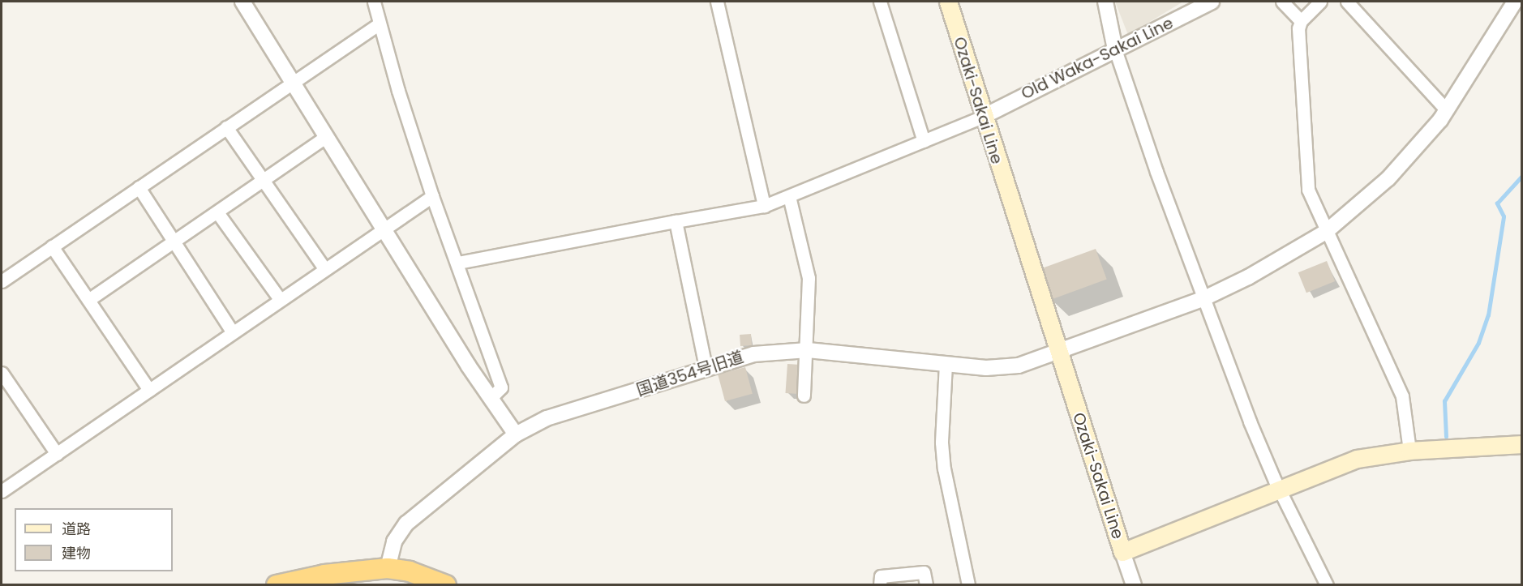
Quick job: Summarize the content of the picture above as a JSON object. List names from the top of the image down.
{
  "streets": {
    "main road": ["Ozaki-Sakai Line"],
    "street": ["Old Waka-Sakai Line", "国道354号旧道"]
  },
  "crossings": [
    ["Old Waka-Sakai Line", "Ozaki-Sakai Line"],
    ["Ozaki-Sakai Line", "国道354号旧道"]
  ],
  "legend": ["道路", "建物"]
}
